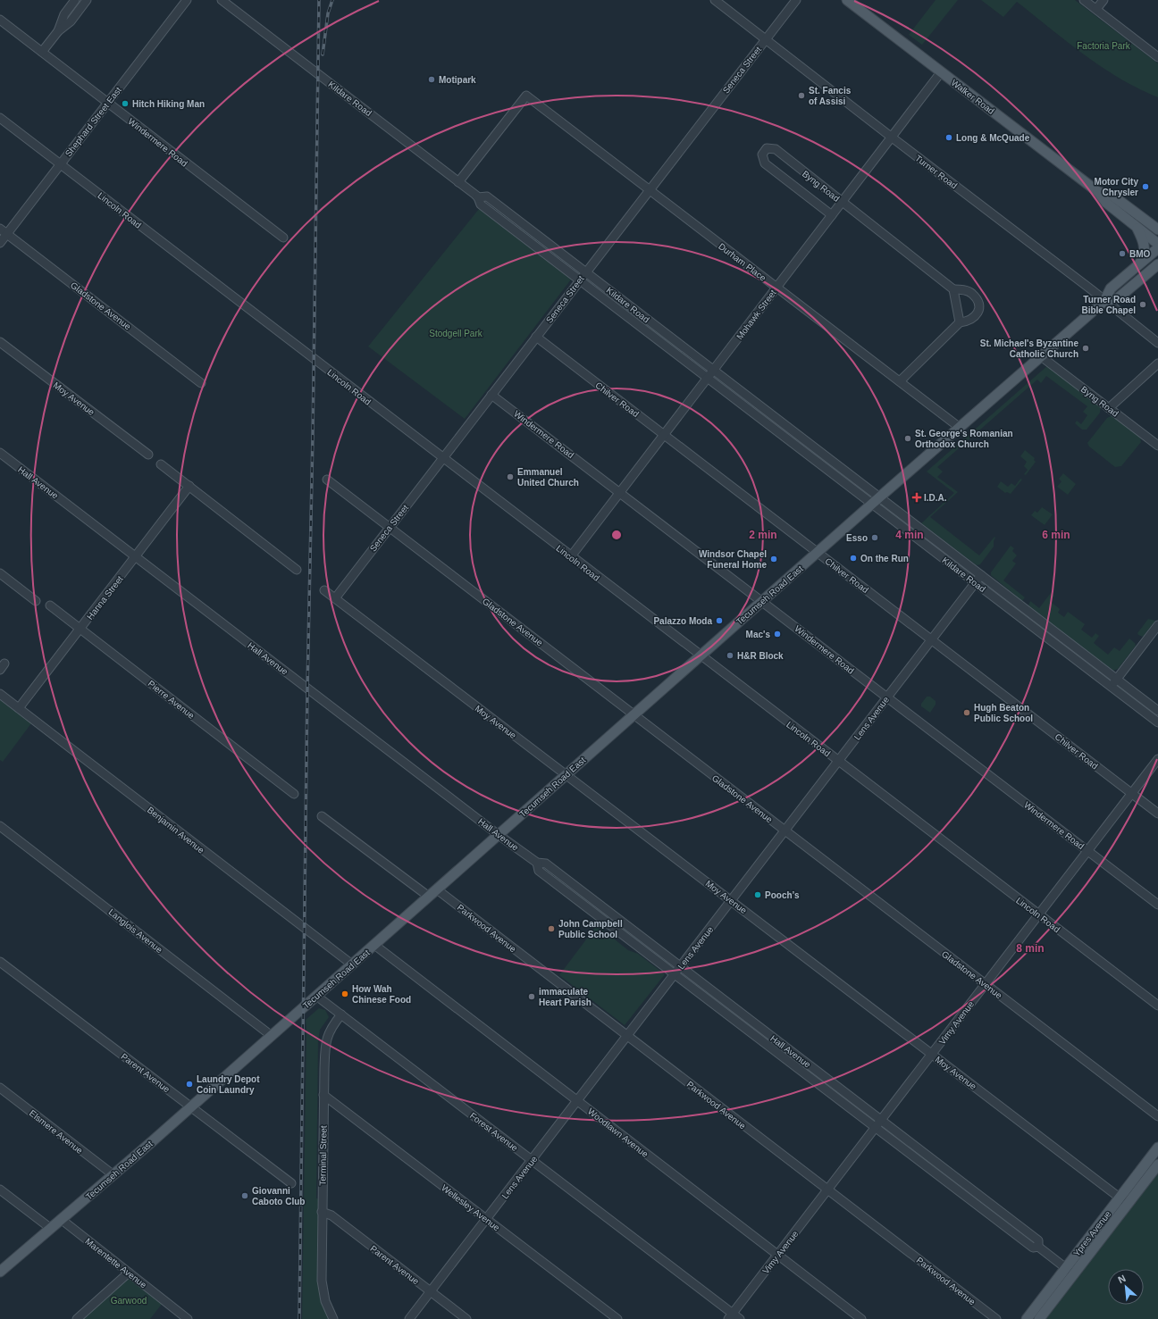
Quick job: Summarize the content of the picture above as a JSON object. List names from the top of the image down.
{
  "streets": {
    "main road": ["Walker Road", "Tecumseh Road East", "Ypres Avenue"],
    "street": [
      "Seneca Street",
      "Kildare Road",
      "Shephard Street East",
      "Windermere Road",
      "Turner Road",
      "Byng Road",
      "Lincoln Road",
      "Durham Place",
      "Gladstone Avenue",
      "Mohawk Street",
      "Moy Avenue",
      "Chilver Road",
      "Hall Avenue",
      "Hanna Street",
      "Pierre Avenue",
      "Lens Avenue",
      "Benjamin Avenue",
      "Parkwood Avenue",
      "Langlois Avenue",
      "Vimy Avenue",
      "Parent Avenue",
      "Elsmere Avenue",
      "Forest Avenue",
      "Woodlawn Avenue",
      "Terminal Street",
      "Wellesley Avenue",
      "Marentette Avenue"
    ]
  },
  "crossings": [
    ["Seneca Street", "Kildare Road"],
    ["Seneca Street", "Windermere Road"],
    ["Seneca Street", "Turner Road"],
    ["Seneca Street", "Lincoln Road"],
    ["Seneca Street", "Durham Place"],
    ["Seneca Street", "Gladstone Avenue"],
    ["Seneca Street", "Moy Avenue"],
    ["Seneca Street", "Chilver Road"],
    ["Walker Road", "Mohawk Street"],
    ["Kildare Road", "Durham Place"],
    ["Kildare Road", "Mohawk Street"],
    ["Kildare Road", "Tecumseh Road East"],
    ["Kildare Road", "Lens Avenue"],
    ["Shephard Street East", "Windermere Road"],
    ["Shephard Street East", "Lincoln Road"],
    ["Shephard Street East", "Gladstone Avenue"],
    ["Windermere Road", "Mohawk Street"],
    ["Windermere Road", "Tecumseh Road East"],
    ["Windermere Road", "Lens Avenue"],
    ["Windermere Road", "Vimy Avenue"],
    ["Turner Road", "Mohawk Street"],
    ["Turner Road", "Tecumseh Road East"],
    ["Byng Road", "Durham Place"],
    ["Byng Road", "Mohawk Street"],
    ["Byng Road", "Tecumseh Road East"],
    ["Lincoln Road", "Mohawk Street"],
    ["Lincoln Road", "Tecumseh Road East"],
    ["Lincoln Road", "Lens Avenue"],
    ["Lincoln Road", "Vimy Avenue"],
    ["Durham Place", "Mohawk Street"],
    ["Durham Place", "Tecumseh Road East"],
    ["Gladstone Avenue", "Tecumseh Road East"],
    ["Gladstone Avenue", "Lens Avenue"],
    ["Gladstone Avenue", "Vimy Avenue"],
    ["Mohawk Street", "Chilver Road"],
    ["Moy Avenue", "Tecumseh Road East"],
    ["Moy Avenue", "Lens Avenue"],
    ["Moy Avenue", "Vimy Avenue"],
    ["Moy Avenue", "Ypres Avenue"],
    ["Chilver Road", "Tecumseh Road East"],
    ["Chilver Road", "Lens Avenue"],
    ["Chilver Road", "Vimy Avenue"],
    ["Hall Avenue", "Tecumseh Road East"],
    ["Hall Avenue", "Hanna Street"],
    ["Hall Avenue", "Lens Avenue"],
    ["Hall Avenue", "Vimy Avenue"],
    ["Hall Avenue", "Ypres Avenue"],
    ["Tecumseh Road East", "Benjamin Avenue"],
    ["Tecumseh Road East", "Parkwood Avenue"],
    ["Tecumseh Road East", "Langlois Avenue"],
    ["Tecumseh Road East", "Parent Avenue"],
    ["Tecumseh Road East", "Elsmere Avenue"],
    ["Tecumseh Road East", "Forest Avenue"],
    ["Tecumseh Road East", "Woodlawn Avenue"],
    ["Tecumseh Road East", "Marentette Avenue"],
    ["Hanna Street", "Pierre Avenue"],
    ["Hanna Street", "Benjamin Avenue"],
    ["Lens Avenue", "Parkwood Avenue"],
    ["Lens Avenue", "Parent Avenue"],
    ["Lens Avenue", "Forest Avenue"],
    ["Lens Avenue", "Woodlawn Avenue"],
    ["Lens Avenue", "Wellesley Avenue"],
    ["Parkwood Avenue", "Vimy Avenue"],
    ["Vimy Avenue", "Forest Avenue"],
    ["Vimy Avenue", "Woodlawn Avenue"],
    ["Parent Avenue", "Terminal Street"],
    ["Forest Avenue", "Terminal Street"],
    ["Terminal Street", "Wellesley Avenue"]
  ],
  "parks": ["Factoria Park", "Stodgell Park", "Garwood"],
  "places": {
    "other": [
      "Motipark",
      "St. Fancis of Assisi",
      "Hitch Hiking Man",
      "Long & McQuade",
      "Motor City Chrysler",
      "BMO",
      "Turner Road Bible Chapel",
      "St. Michael's Byzantine Catholic Church",
      "St. George's Romanian Orthodox Church",
      "Emmanuel United Church",
      "Esso",
      "On the Run",
      "Windsor Chapel Funeral Home",
      "Palazzo Moda",
      "Mac's",
      "H&R Block",
      "Hugh Beaton Public School",
      "Pooch’s",
      "John Campbell Public School",
      "How Wah Chinese Food",
      "immaculate Heart Parish",
      "Laundry Depot Coin Laundry",
      "Giovanni Caboto Club"
    ],
    "health": ["I.D.A."]
  },
  "north": "top left",
  "rings": [
    "2 min",
    "4 min",
    "6 min",
    "8 min"
  ]
}
